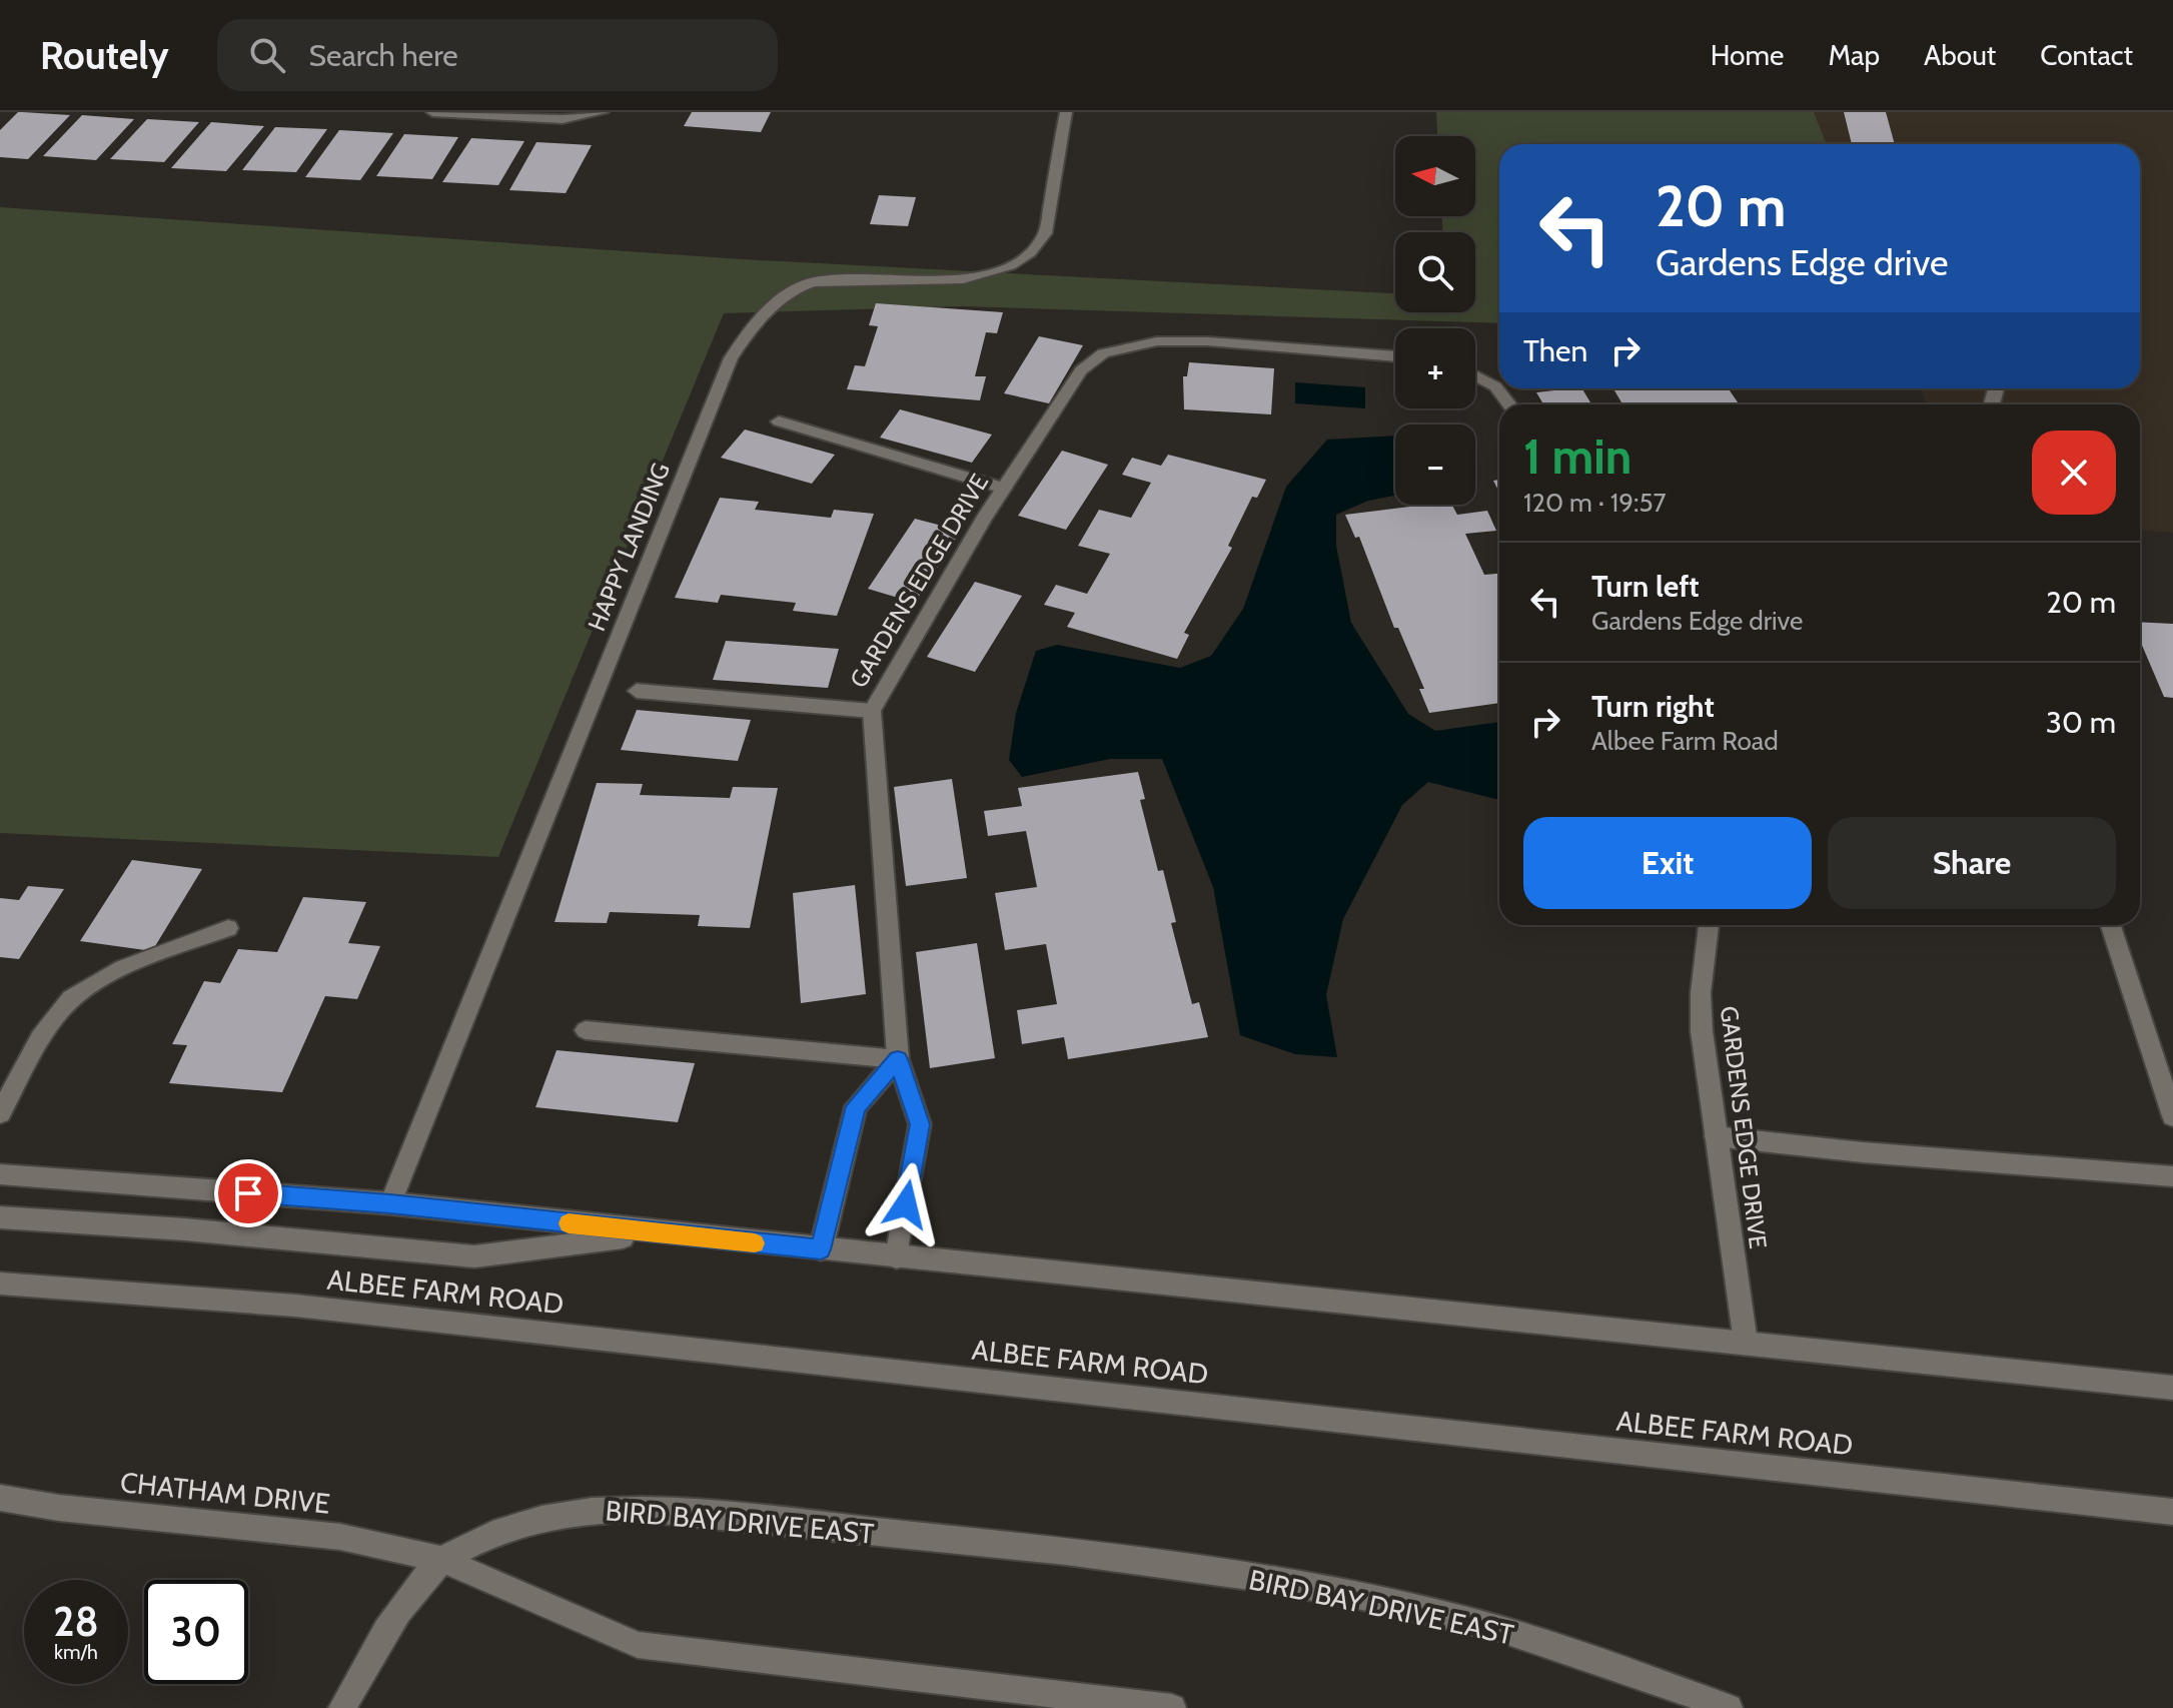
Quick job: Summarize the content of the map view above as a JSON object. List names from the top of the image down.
{
  "streets": {
    "street": [
      "HAPPY LANDING",
      "GARDENS EDGE DRIVE",
      "ALBEE FARM ROAD",
      "CHATHAM DRIVE",
      "BIRD BAY DRIVE EAST"
    ]
  },
  "crossings": [
    ["CHATHAM DRIVE", "BIRD BAY DRIVE EAST"]
  ],
  "north": "left",
  "page": {
    "header": "Routely",
    "search": "Search here",
    "nav": [
      "Home",
      "Map",
      "About",
      "Contact"
    ],
    "map_buttons": ["+", "−"],
    "turn": ["20 m", "Gardens Edge drive"],
    "then": "Then",
    "heading": ["1 min", "120 m · 19:57"],
    "list": [
      {
        "name": "Turn left",
        "note": "Gardens Edge drive",
        "value": "20 m"
      },
      {
        "name": "Turn right",
        "note": "Albee Farm Road",
        "value": "30 m"
      }
    ],
    "buttons": ["Exit", "Share"],
    "speed": "28 km/h",
    "limit": "30"
  }
}
